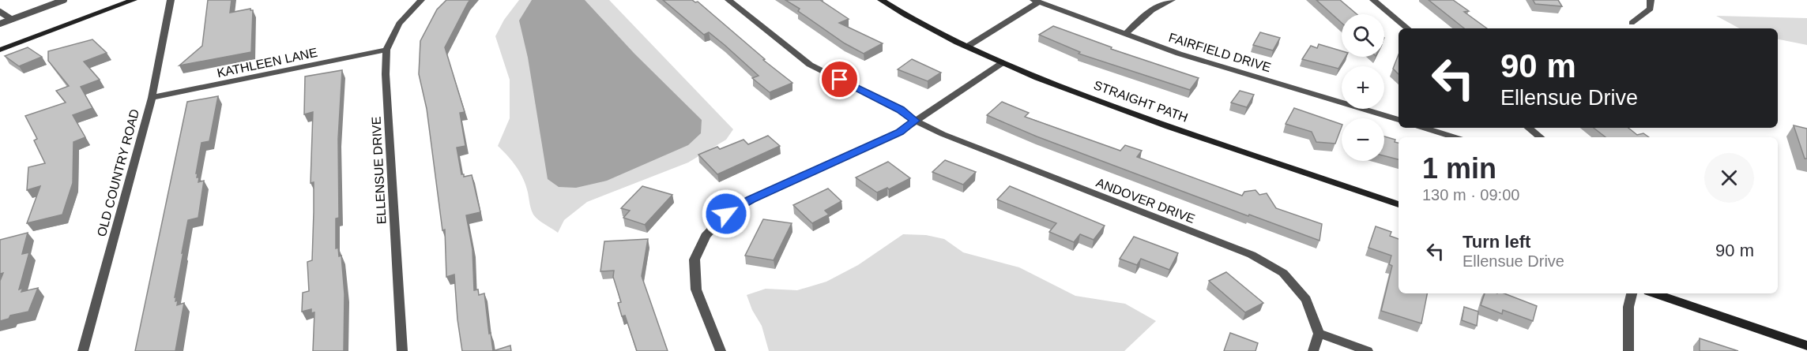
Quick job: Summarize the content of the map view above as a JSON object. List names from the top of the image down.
{
  "streets": {
    "main road": ["STRAIGHT PATH"],
    "street": [
      "FAIRFIELD DRIVE",
      "KATHLEEN LANE",
      "ELLENSUE DRIVE",
      "OLD COUNTRY ROAD",
      "ANDOVER DRIVE"
    ]
  },
  "crossings": [
    ["KATHLEEN LANE", "ELLENSUE DRIVE"],
    ["KATHLEEN LANE", "OLD COUNTRY ROAD"]
  ],
  "page": {
    "map_buttons": ["+", "−"],
    "turn": ["90 m", "Ellensue Drive"],
    "heading": ["1 min", "130 m · 09:00"],
    "list": [
      {
        "name": "Turn left",
        "note": "Ellensue Drive",
        "value": "90 m"
      }
    ]
  }
}
